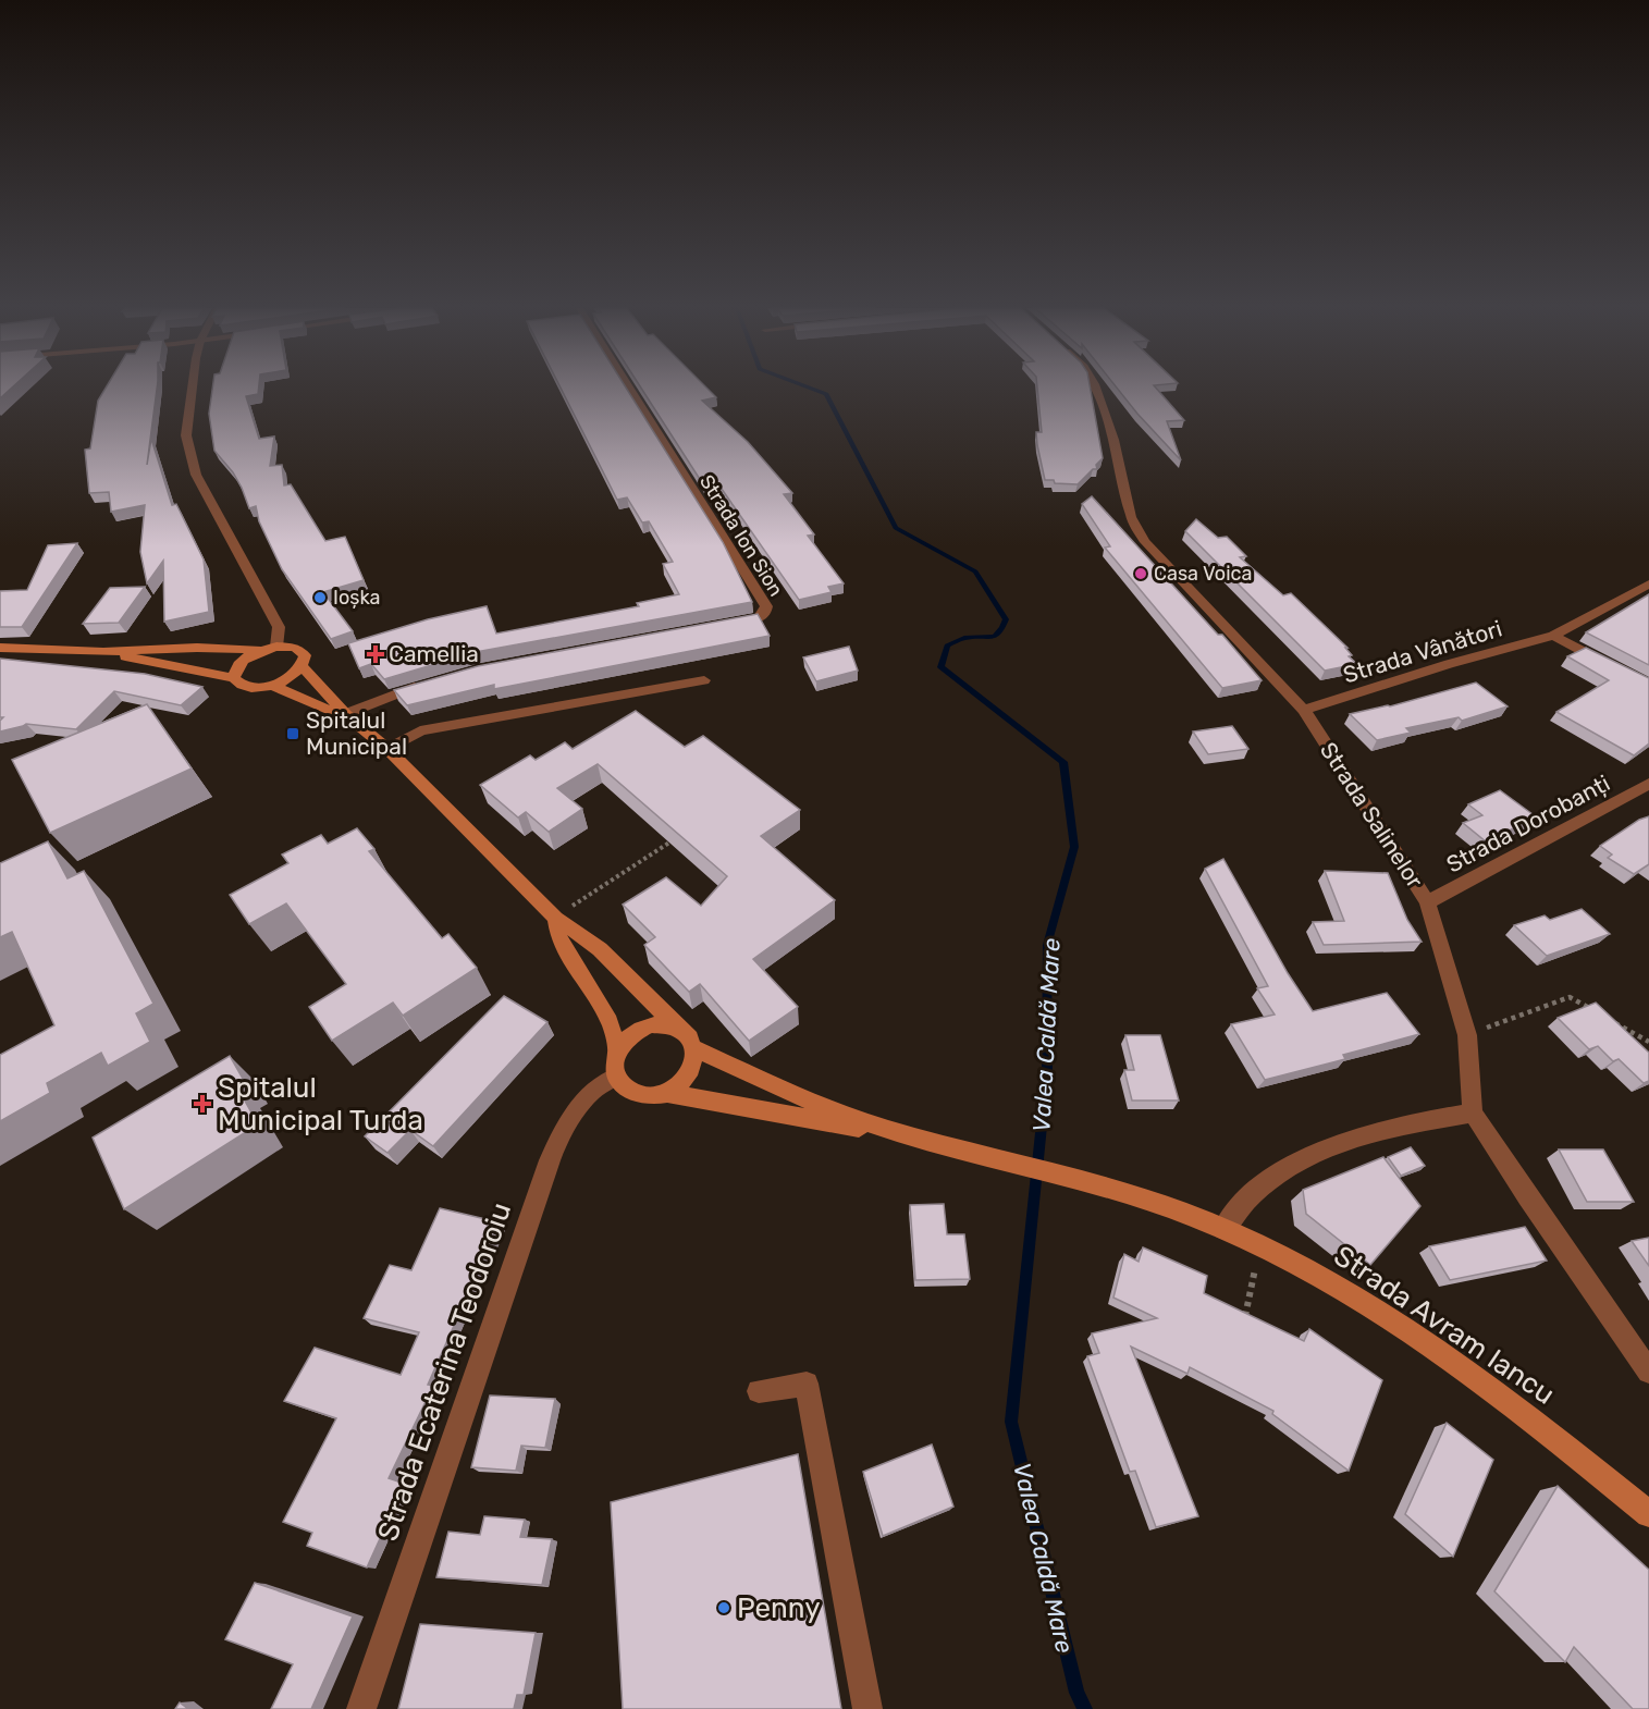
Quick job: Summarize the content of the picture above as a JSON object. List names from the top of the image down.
{
  "streets": {
    "main road": ["Strada Avram Iancu"],
    "street": [
      "Strada Ion Sion",
      "Strada Vânători",
      "Strada Salinelor",
      "Strada Dorobanți",
      "Strada Ecaterina Teodoroiu"
    ]
  },
  "crossings": [
    ["Strada Vânători", "Strada Salinelor"],
    ["Strada Salinelor", "Strada Dorobanți"]
  ],
  "water": ["Valea Caldă Mare"],
  "places": {
    "other": ["Casa Voica", "Ioșka", "Penny"],
    "health": ["Camellia", "Spitalul Municipal Turda"],
    "transit": ["Spitalul Municipal"]
  }
}
